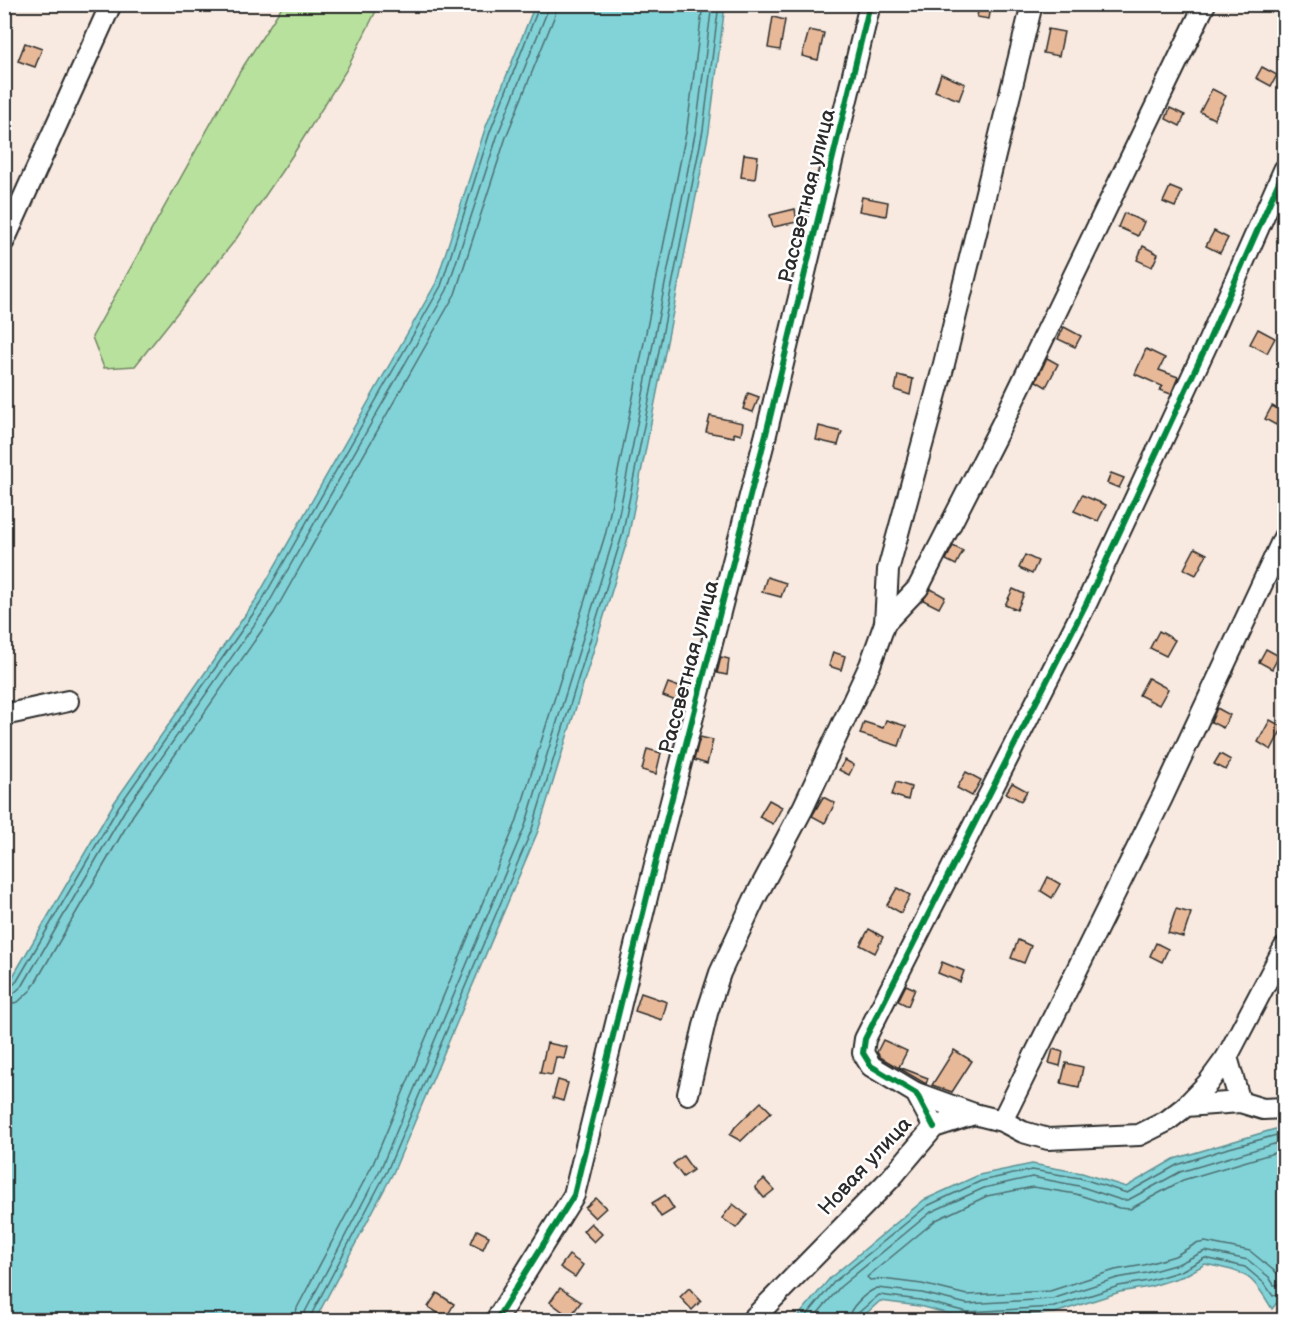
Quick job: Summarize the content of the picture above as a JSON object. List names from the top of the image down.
{
  "streets": {
    "street": ["Рассветная улица", "Новая улица"]
  }
}
